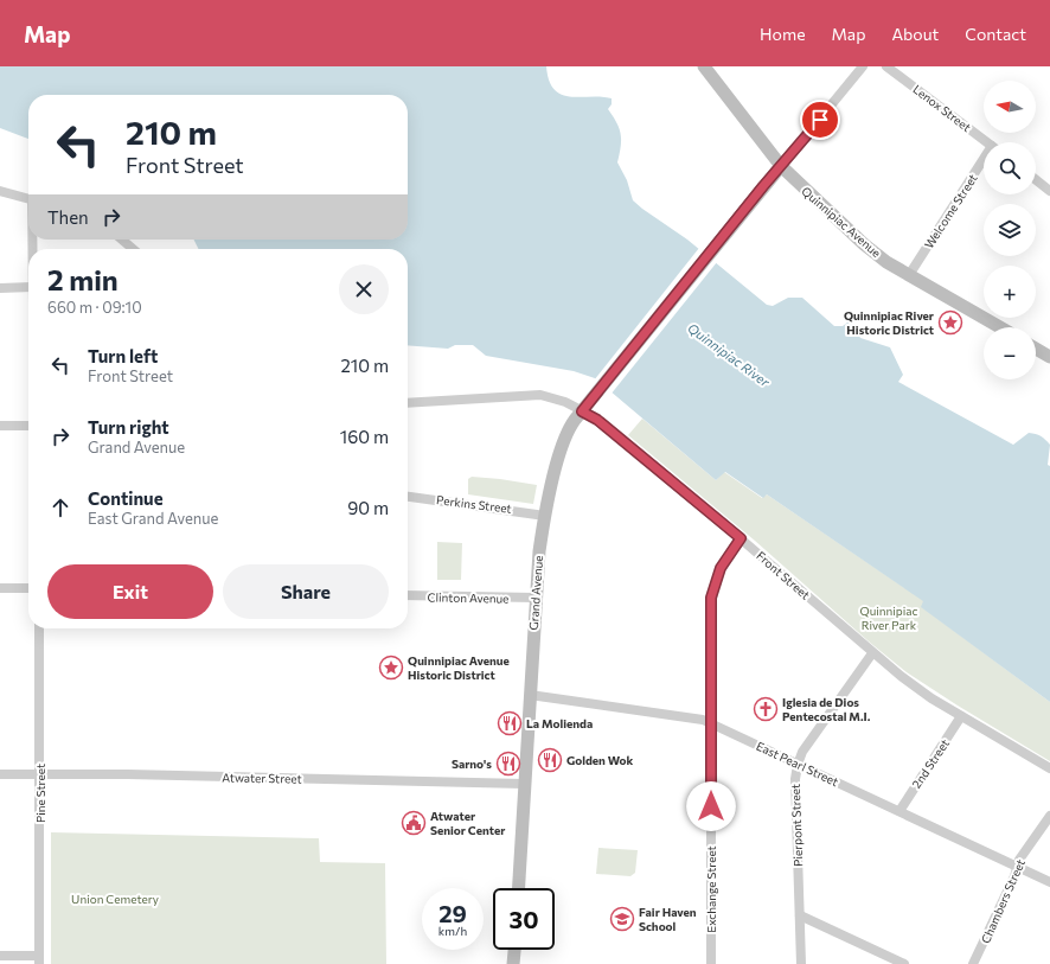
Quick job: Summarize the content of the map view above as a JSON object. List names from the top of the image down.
{
  "streets": {
    "main road": ["Quinnipiac Avenue", "Grand Avenue"],
    "street": [
      "Lenox Street",
      "Welcome Street",
      "Perkins Street",
      "Front Street",
      "Clinton Avenue",
      "East Pearl Street",
      "2nd Street",
      "Atwater Street",
      "Pine Street",
      "Pierpont Street",
      "Exchange Street",
      "Chambers Street"
    ]
  },
  "crossings": [
    ["Welcome Street", "Quinnipiac Avenue"],
    ["Quinnipiac Avenue", "Grand Avenue"],
    ["Perkins Street", "Grand Avenue"],
    ["Front Street", "Grand Avenue"],
    ["Front Street", "2nd Street"],
    ["Front Street", "Pierpont Street"],
    ["Front Street", "Exchange Street"],
    ["Grand Avenue", "Clinton Avenue"],
    ["Grand Avenue", "East Pearl Street"],
    ["Grand Avenue", "Atwater Street"],
    ["East Pearl Street", "2nd Street"],
    ["East Pearl Street", "Pierpont Street"],
    ["East Pearl Street", "Exchange Street"],
    ["East Pearl Street", "Chambers Street"],
    ["Atwater Street", "Pine Street"]
  ],
  "water": ["Quinnipiac River"],
  "parks": ["Quinnipiac River Park", "Union Cemetery"],
  "places": {
    "place": ["Quinnipiac River Historic District", "Quinnipiac Avenue Historic District"],
    "church": ["Iglesia de Dios Pentecostal M.I."],
    "restaurant": ["La Molienda", "Golden Wok", "Sarno's"],
    "public building": ["Atwater Senior Center"],
    "school or university": ["Fair Haven School"]
  },
  "north": "left",
  "page": {
    "header": "Map",
    "nav": [
      "Home",
      "Map",
      "About",
      "Contact"
    ],
    "map_buttons": ["+", "−"],
    "turn": ["210 m", "Front Street"],
    "then": "Then",
    "heading": ["2 min", "660 m · 09:10"],
    "list": [
      {
        "name": "Turn left",
        "note": "Front Street",
        "value": "210 m"
      },
      {
        "name": "Turn right",
        "note": "Grand Avenue",
        "value": "160 m"
      },
      {
        "name": "Continue",
        "note": "East Grand Avenue",
        "value": "90 m"
      }
    ],
    "buttons": ["Exit", "Share"],
    "speed": "29 km/h",
    "limit": "30"
  }
}
